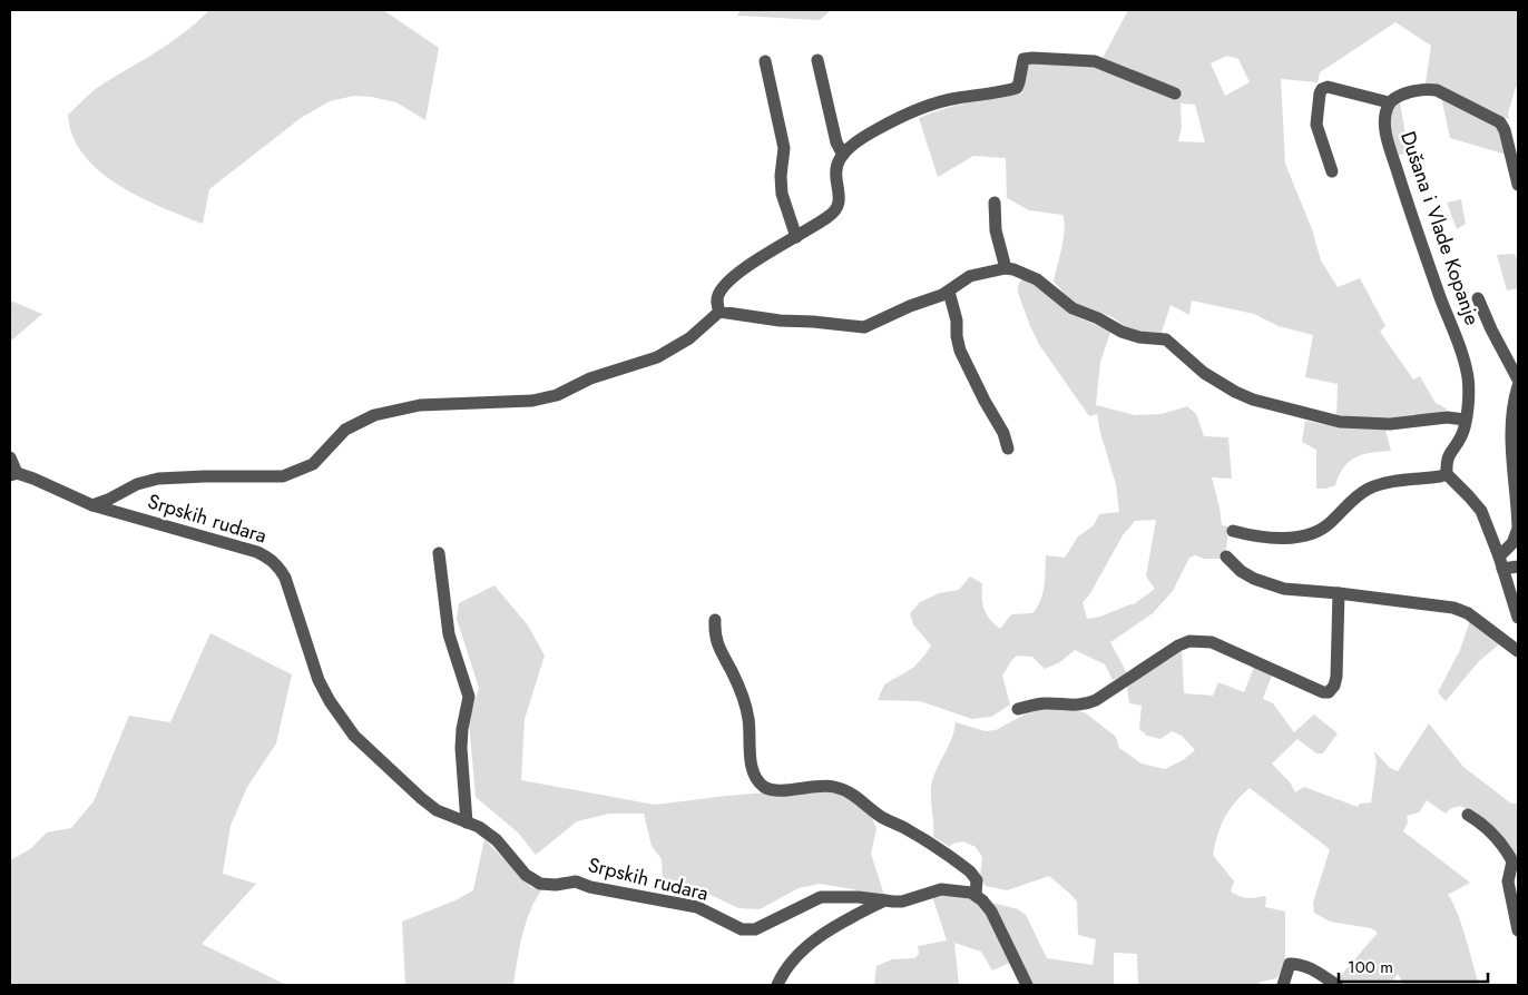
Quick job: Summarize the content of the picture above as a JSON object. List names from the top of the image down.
{
  "streets": {
    "street": ["Dušana i Vlade Kopanje", "Srpskih rudara"]
  },
  "scale_bar": "100 m"
}
